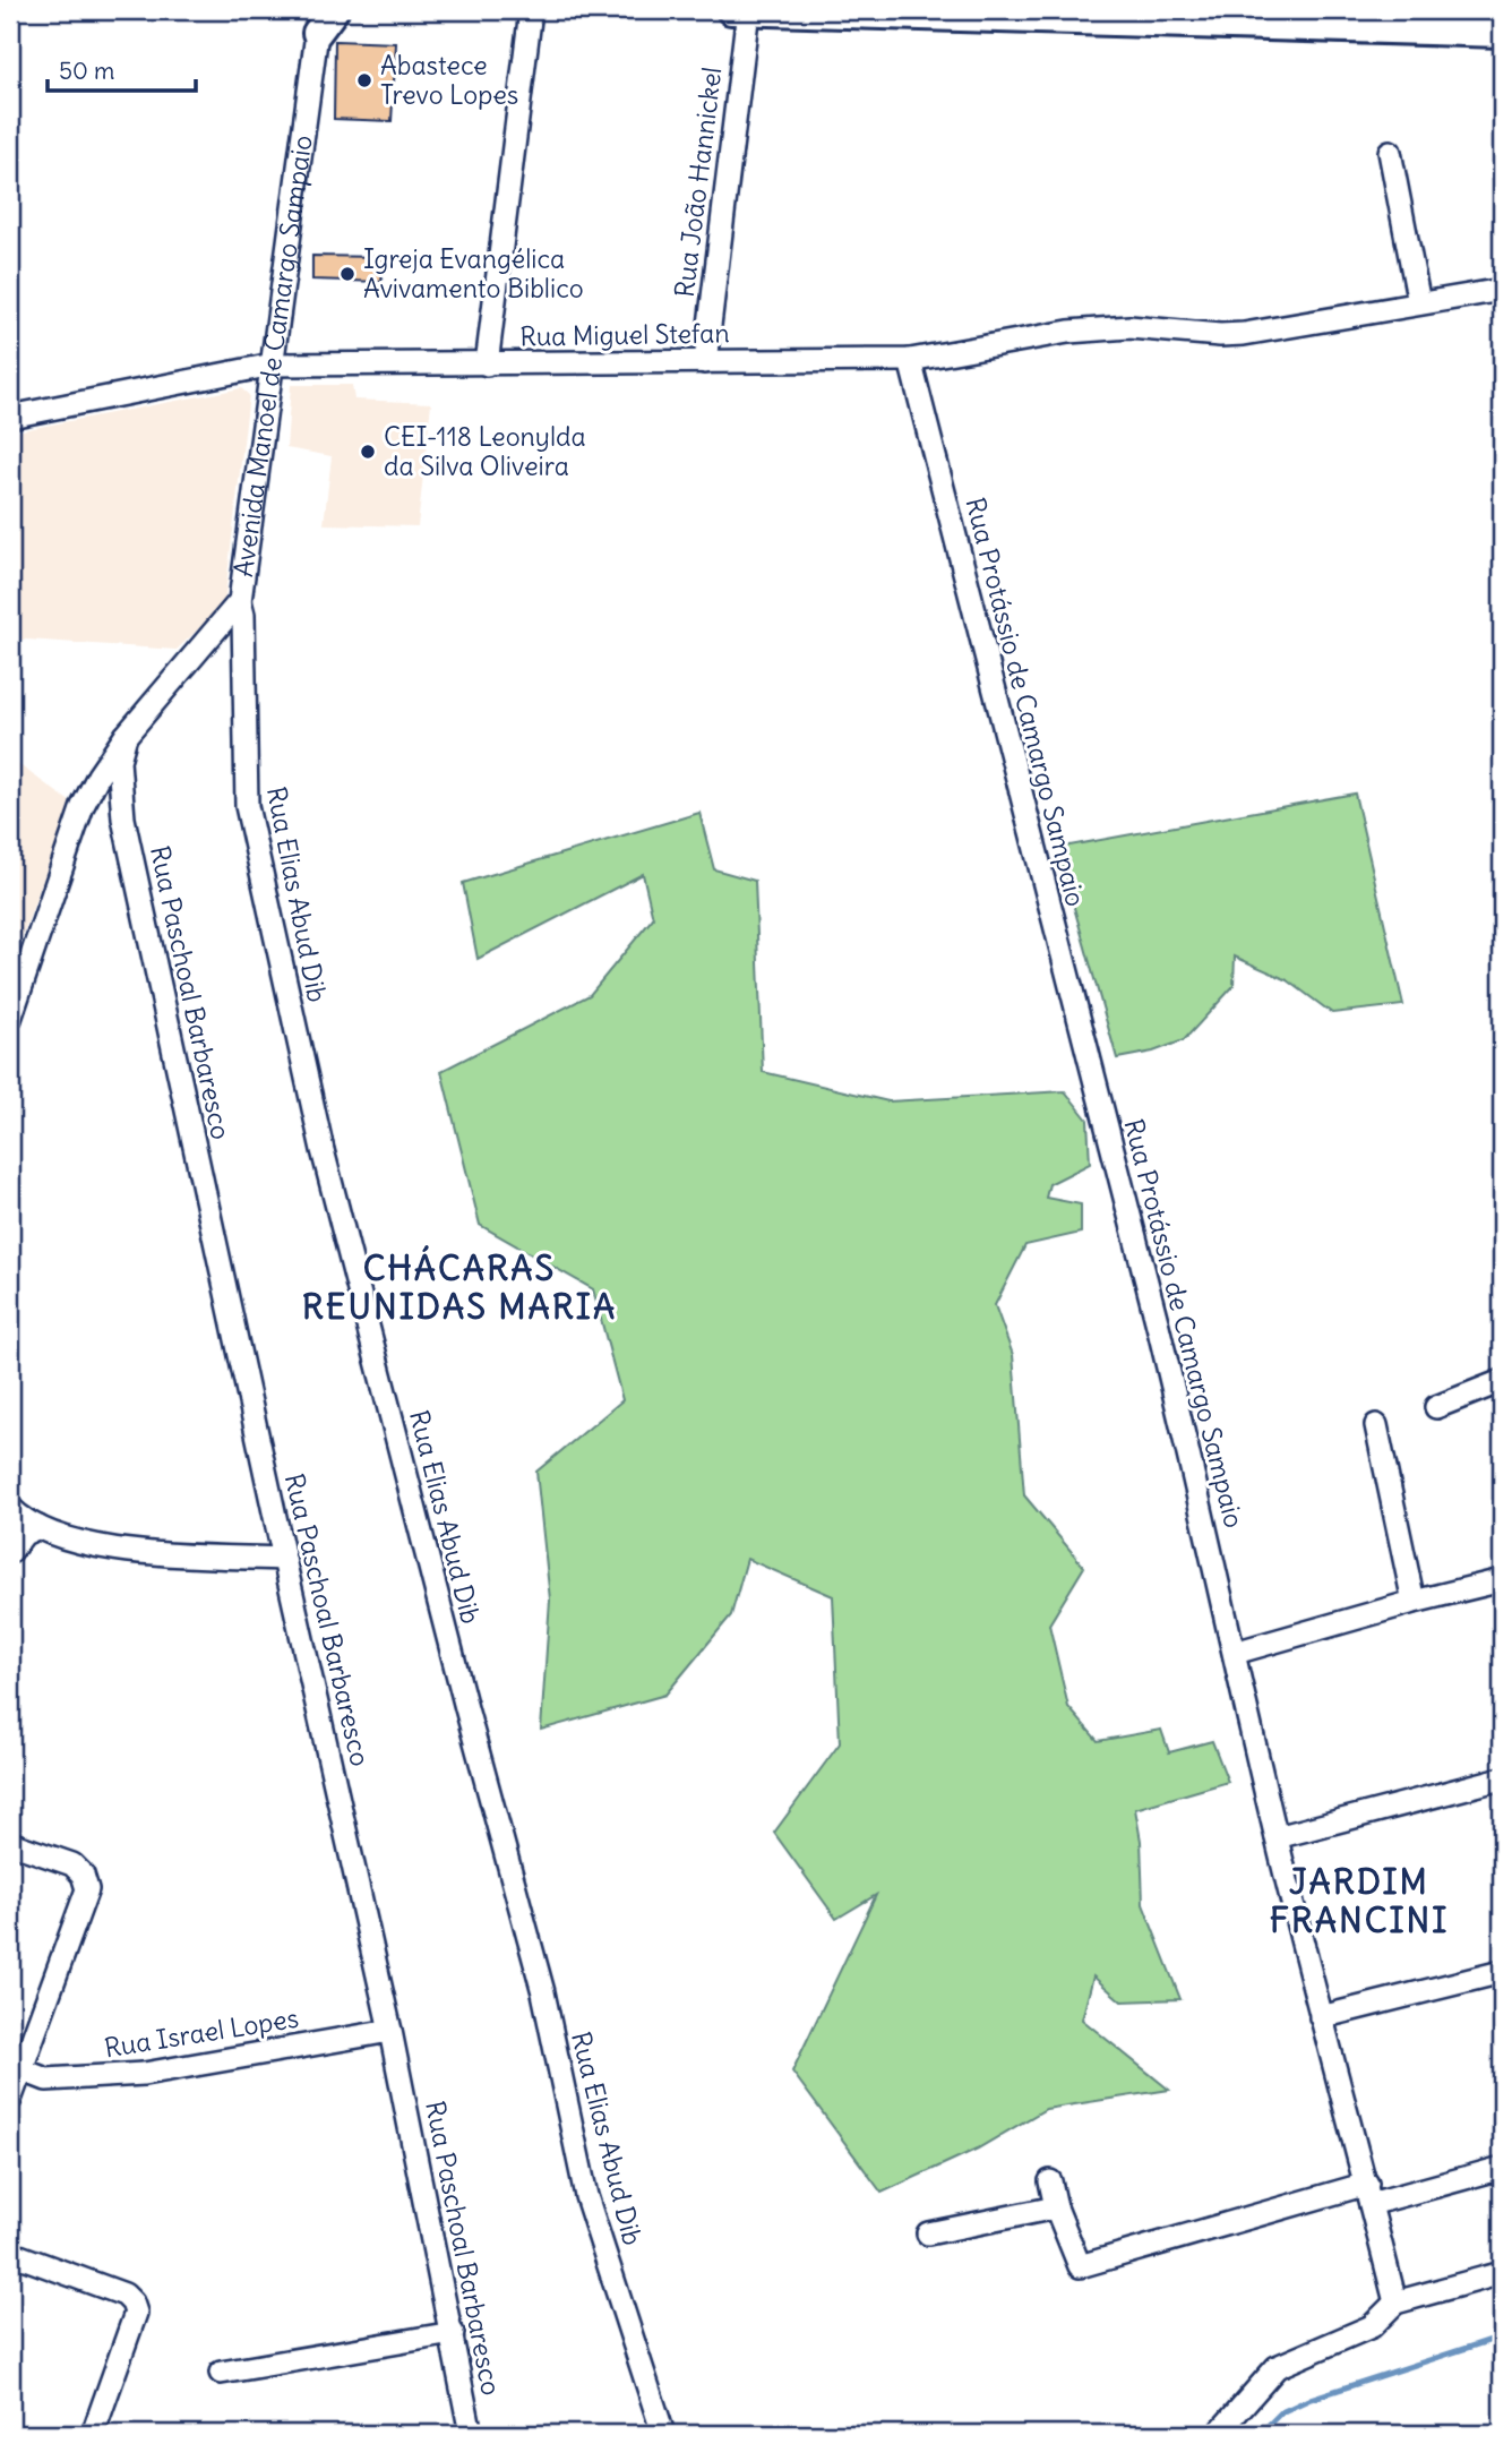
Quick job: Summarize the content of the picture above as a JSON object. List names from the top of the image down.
{
  "streets": {
    "street": [
      "Rua João Hannickel",
      "Rua Miguel Stefan",
      "Avenida Manoel de Camargo Sampaio",
      "Rua Protássio de Camargo Sampaio",
      "Rua Elias Abud Dib",
      "Rua Paschoal Barbaresco",
      "Rua Israel Lopes"
    ]
  },
  "crossings": [
    ["Rua João Hannickel", "Rua Miguel Stefan"],
    ["Rua Miguel Stefan", "Avenida Manoel de Camargo Sampaio"],
    ["Rua Miguel Stefan", "Rua Protássio de Camargo Sampaio"],
    ["Avenida Manoel de Camargo Sampaio", "Rua Elias Abud Dib"],
    ["Avenida Manoel de Camargo Sampaio", "Rua Paschoal Barbaresco"],
    ["Rua Paschoal Barbaresco", "Rua Israel Lopes"]
  ],
  "districts": ["CHÁCARAS REUNIDAS MARIA", "JARDIM FRANCINI"],
  "places": ["Abastece Trevo Lopes", "Igreja Evangélica Avivamento Biblico", "CEI-118 Leonylda da Silva Oliveira"],
  "scale_bar": "50 m"
}
